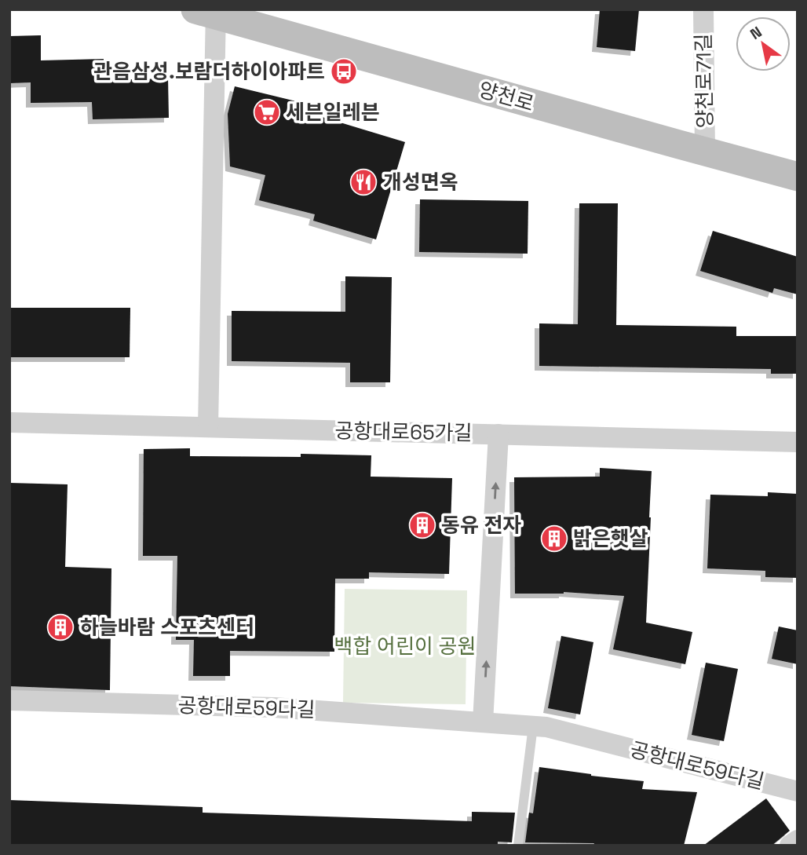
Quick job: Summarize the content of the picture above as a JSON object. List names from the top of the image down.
{
  "streets": {
    "main road": ["양천로"],
    "street": ["양천로71길", "공항대로65가길", "공항대로59다길"]
  },
  "crossings": [
    ["양천로71길", "양천로"],
    ["양천로", "공항대로65가길"]
  ],
  "parks": ["백합 어린이 공원"],
  "places": {
    "bus stop": ["관음삼성.보람더하이아파트"],
    "supermarket": ["세븐일레븐"],
    "restaurant": ["개성면옥"],
    "building": ["동유 전자", "밝은햇살", "하늘바람 스포츠센터"]
  },
  "north": "top left"
}
